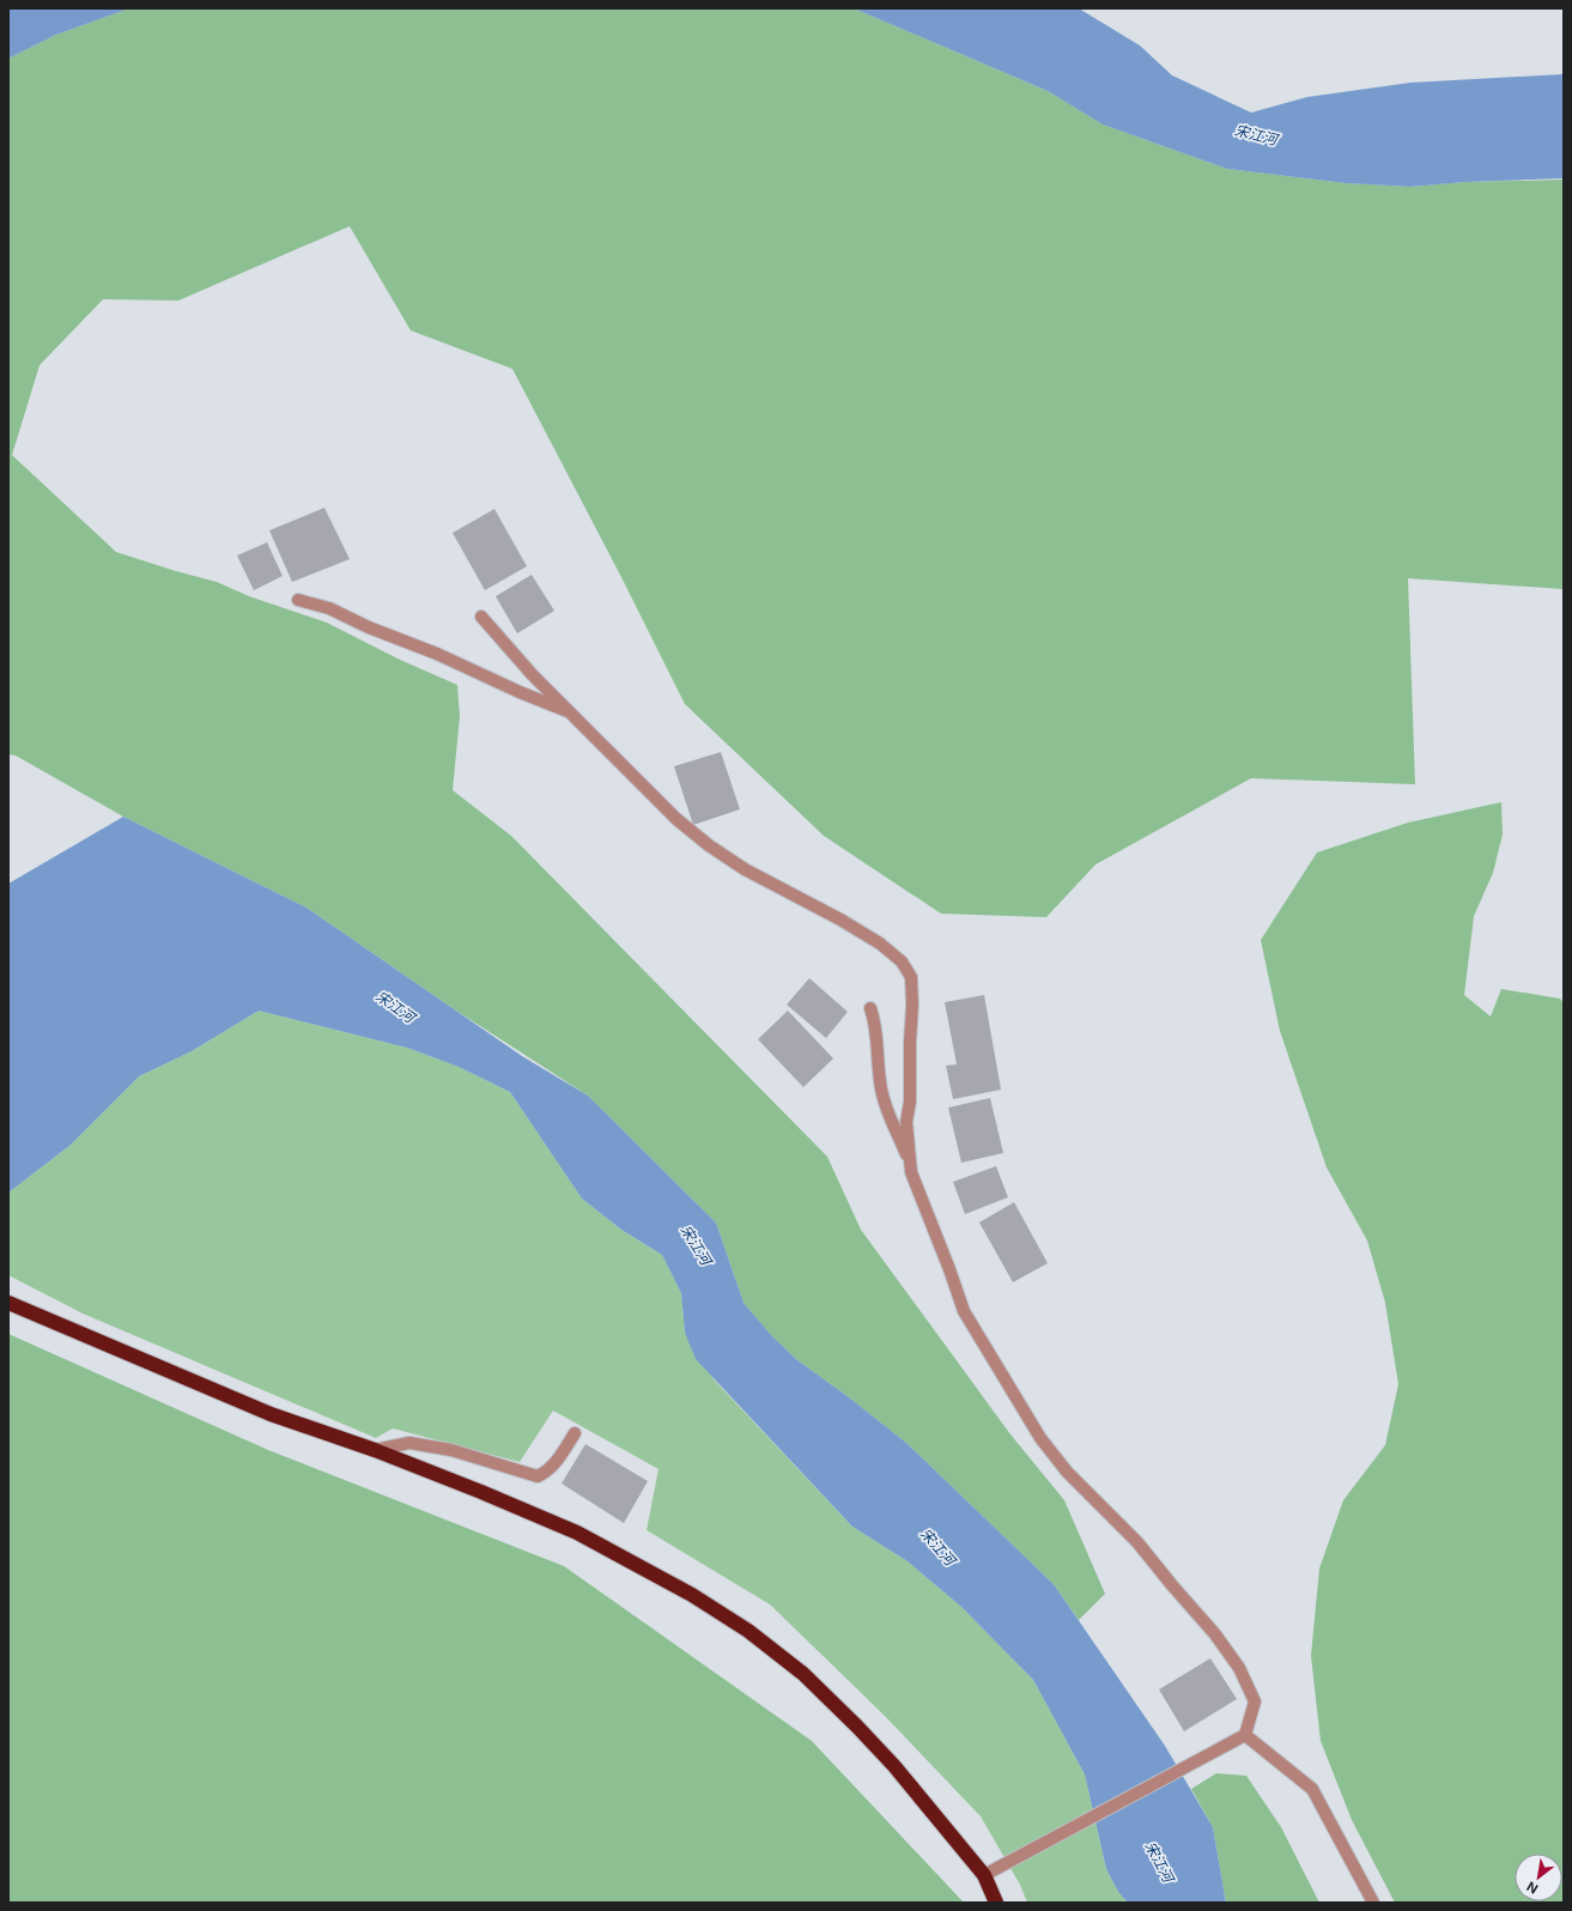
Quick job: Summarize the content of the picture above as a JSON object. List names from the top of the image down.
{
  "water": ["宋江河"],
  "north": "bottom left"
}
